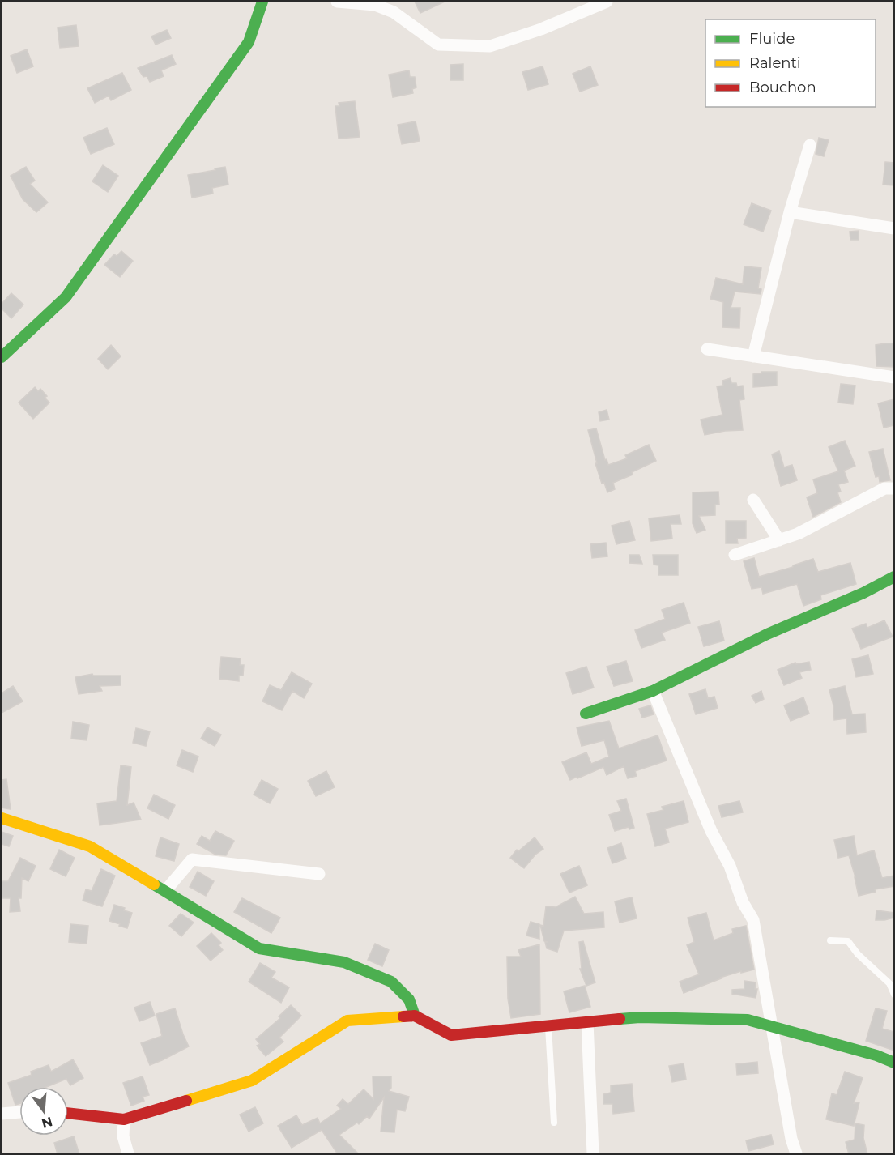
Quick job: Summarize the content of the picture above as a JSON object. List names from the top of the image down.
{
  "legend": ["Fluide", "Ralenti", "Bouchon"],
  "north": "bottom"
}
